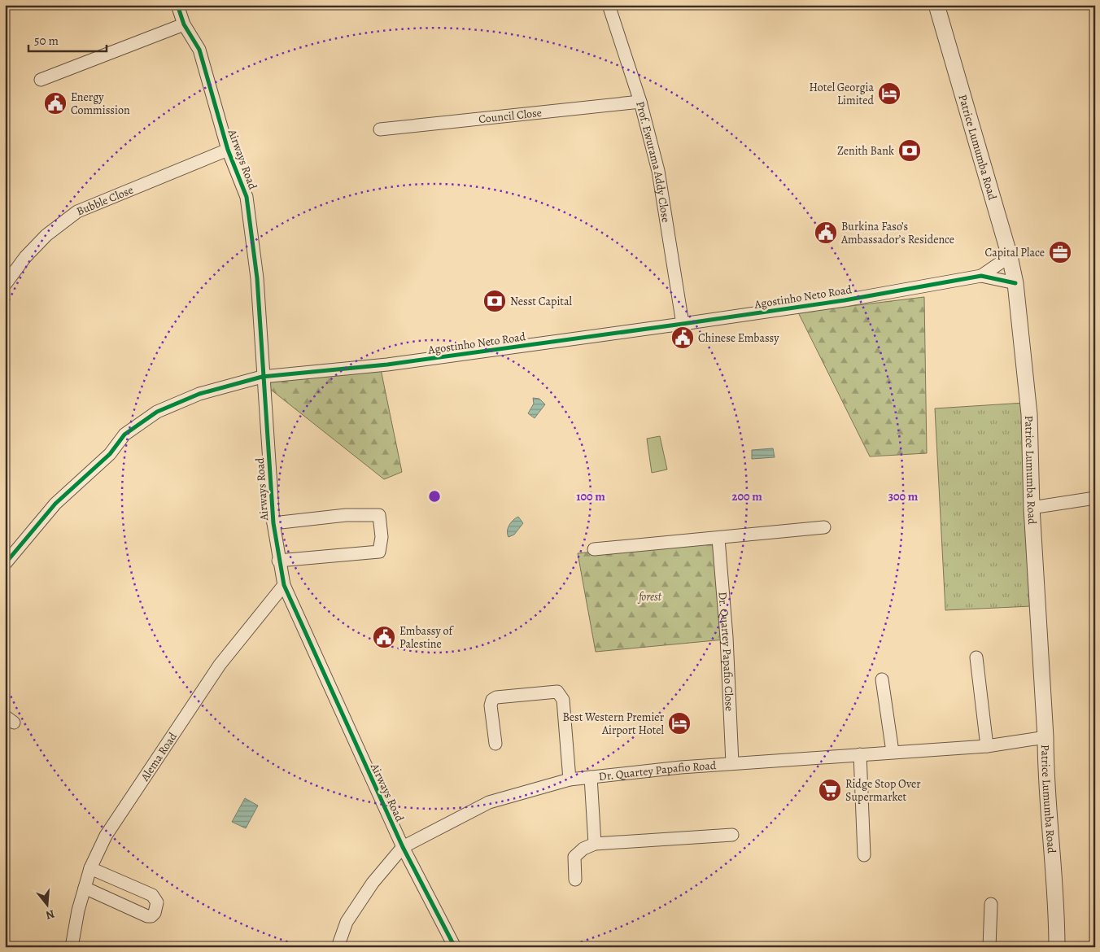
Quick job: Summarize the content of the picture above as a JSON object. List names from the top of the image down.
{
  "streets": {
    "street": [
      "Council Close",
      "Patrice Lumumba Road",
      "Airways Road",
      "Prof. Ewurama Addy Close",
      "Bubble Close",
      "Agostinho Neto Road",
      "Dr. Quartey Papafio Close",
      "Alema Road",
      "Dr. Quartey Papafio Road"
    ]
  },
  "crossings": [
    ["Council Close", "Prof. Ewurama Addy Close"],
    ["Patrice Lumumba Road", "Agostinho Neto Road"],
    ["Patrice Lumumba Road", "Dr. Quartey Papafio Road"],
    ["Airways Road", "Bubble Close"],
    ["Airways Road", "Agostinho Neto Road"],
    ["Airways Road", "Alema Road"],
    ["Airways Road", "Dr. Quartey Papafio Road"],
    ["Prof. Ewurama Addy Close", "Agostinho Neto Road"],
    ["Dr. Quartey Papafio Close", "Dr. Quartey Papafio Road"]
  ],
  "parks": ["forest"],
  "places": {
    "hotel": ["Hotel Georgia Limited", "Best Western Premier Airport Hotel"],
    "public building": [
      "Energy Commission",
      "Burkina Faso’s Ambassador’s Residence",
      "Chinese Embassy",
      "Embassy of Palestine"
    ],
    "bank": ["Zenith Bank", "Nesst Capital"],
    "office": ["Capital Place"],
    "supermarket": ["Ridge Stop Over Supermarket"]
  },
  "scale_bar": "50 m",
  "north": "bottom",
  "rings": ["100 m", "200 m", "300 m"]
}
